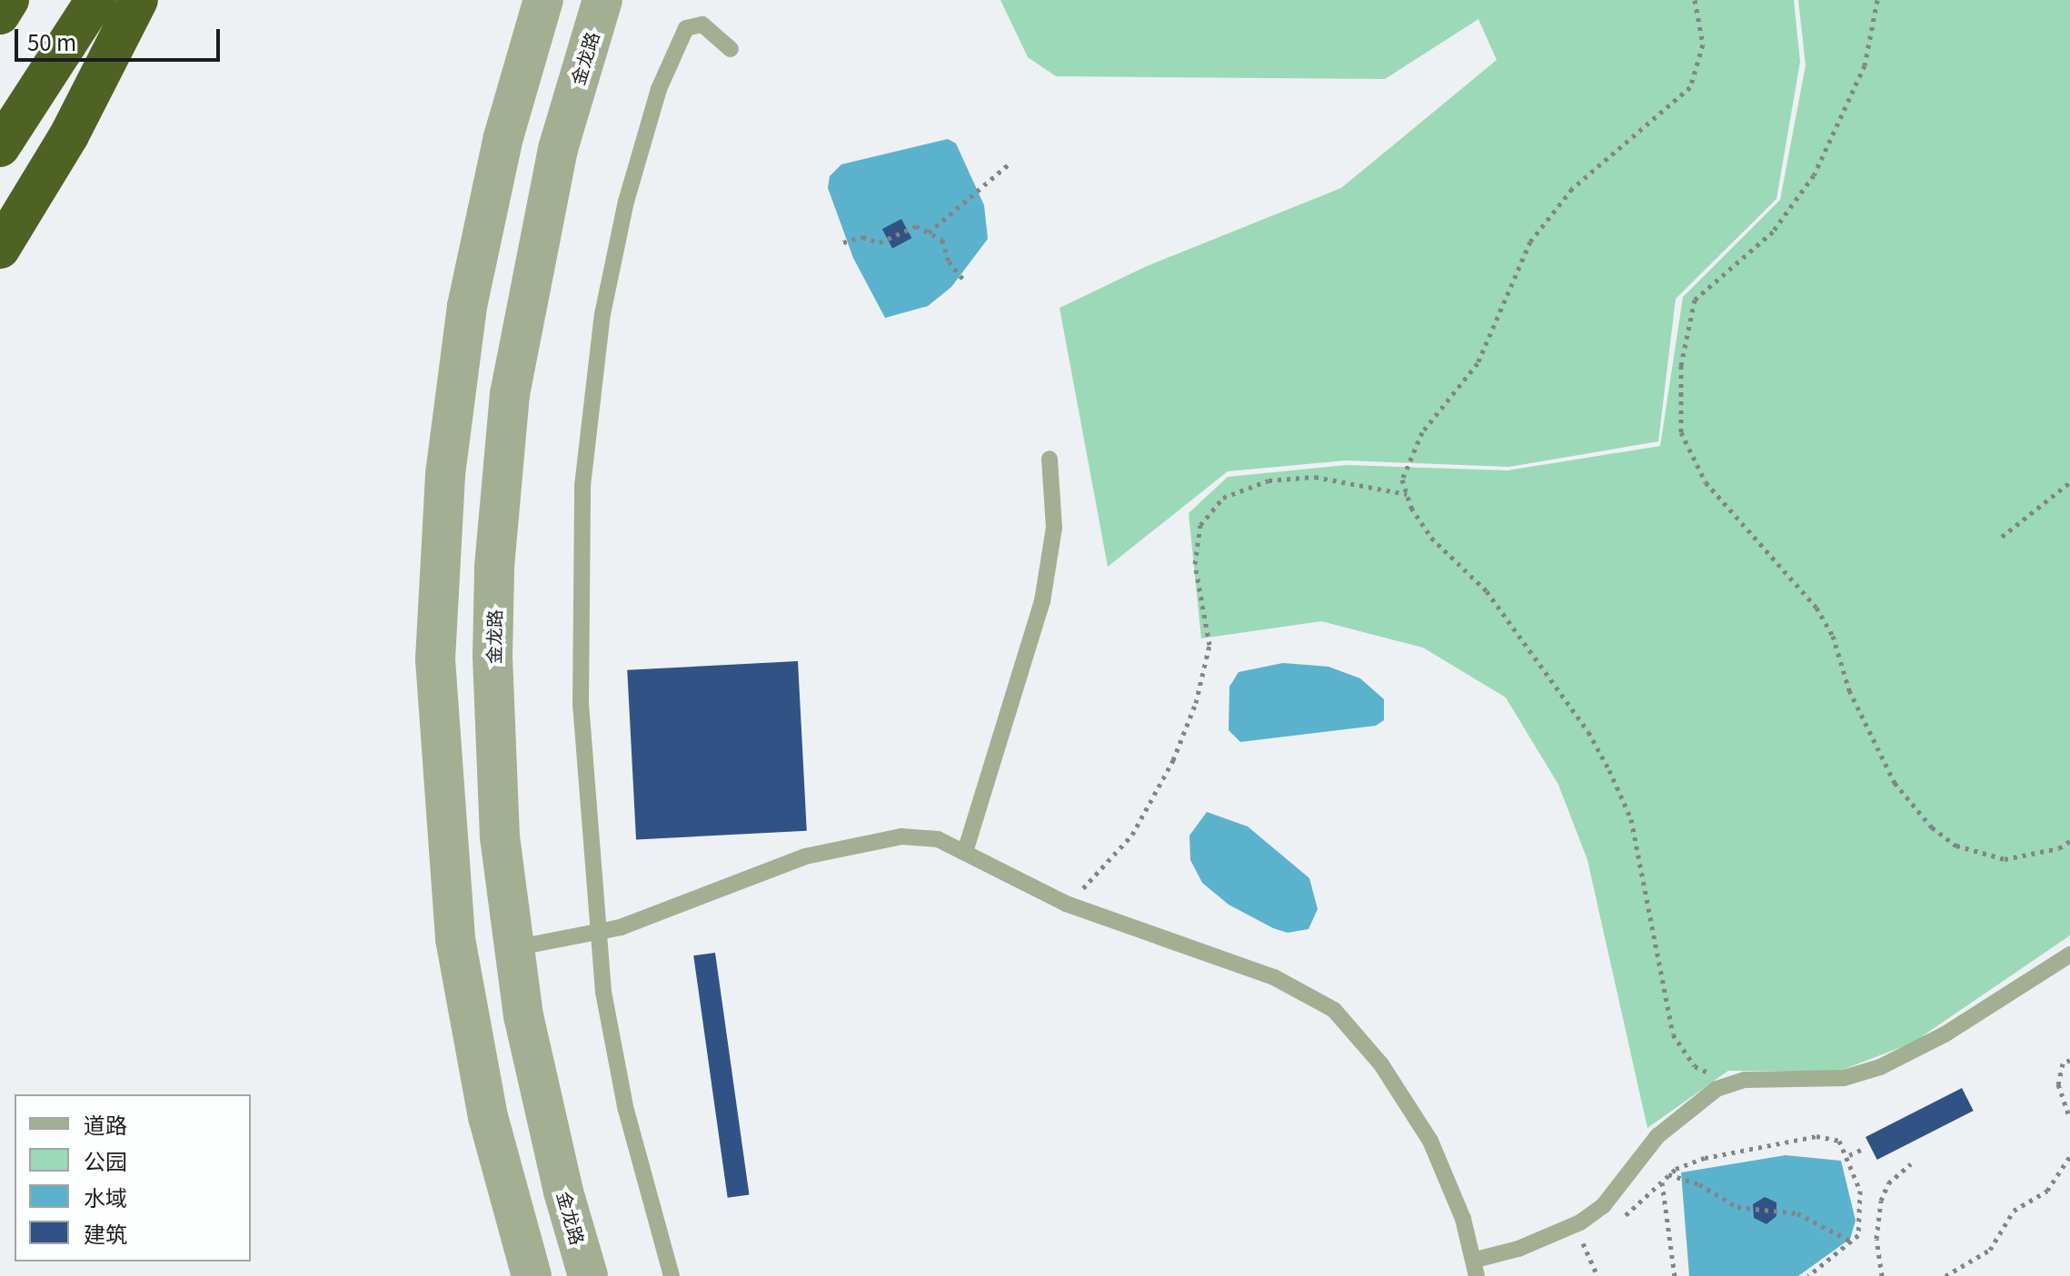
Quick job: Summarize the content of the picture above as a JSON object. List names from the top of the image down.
{
  "streets": {
    "street": ["金龙路"]
  },
  "legend": [
    "道路",
    "公园",
    "水域",
    "建筑"
  ],
  "scale_bar": "50 m"
}
